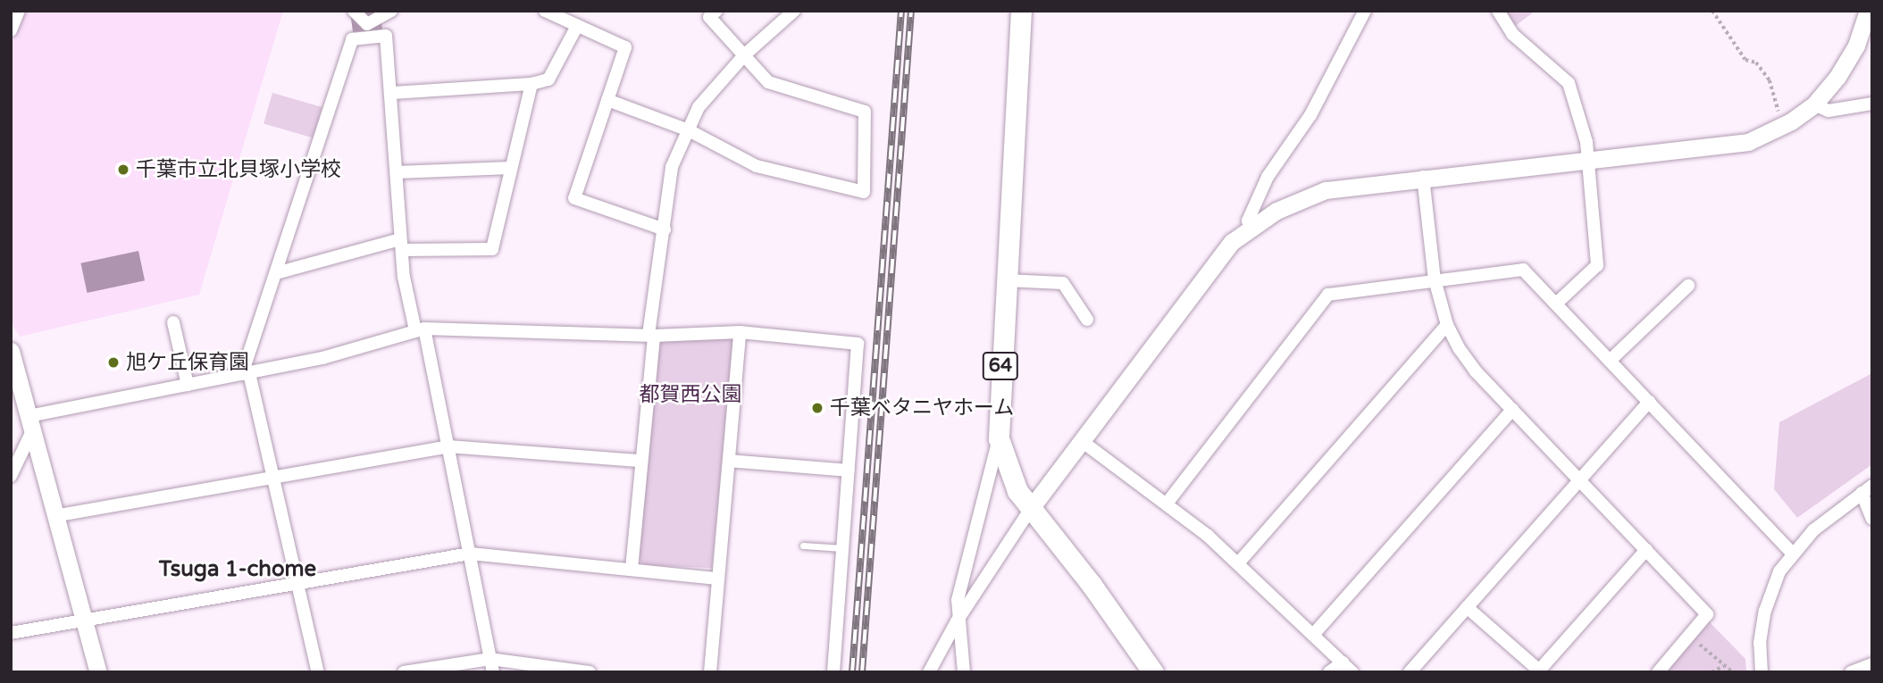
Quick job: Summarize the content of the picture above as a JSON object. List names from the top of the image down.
{
  "streets": {
    "main road": ["64"]
  },
  "districts": ["Tsuga 1-chome"],
  "parks": ["都賀西公園"],
  "places": ["千葉市立北貝塚小学校", "旭ケ丘保育園", "千葉ベタニヤホーム"]
}
